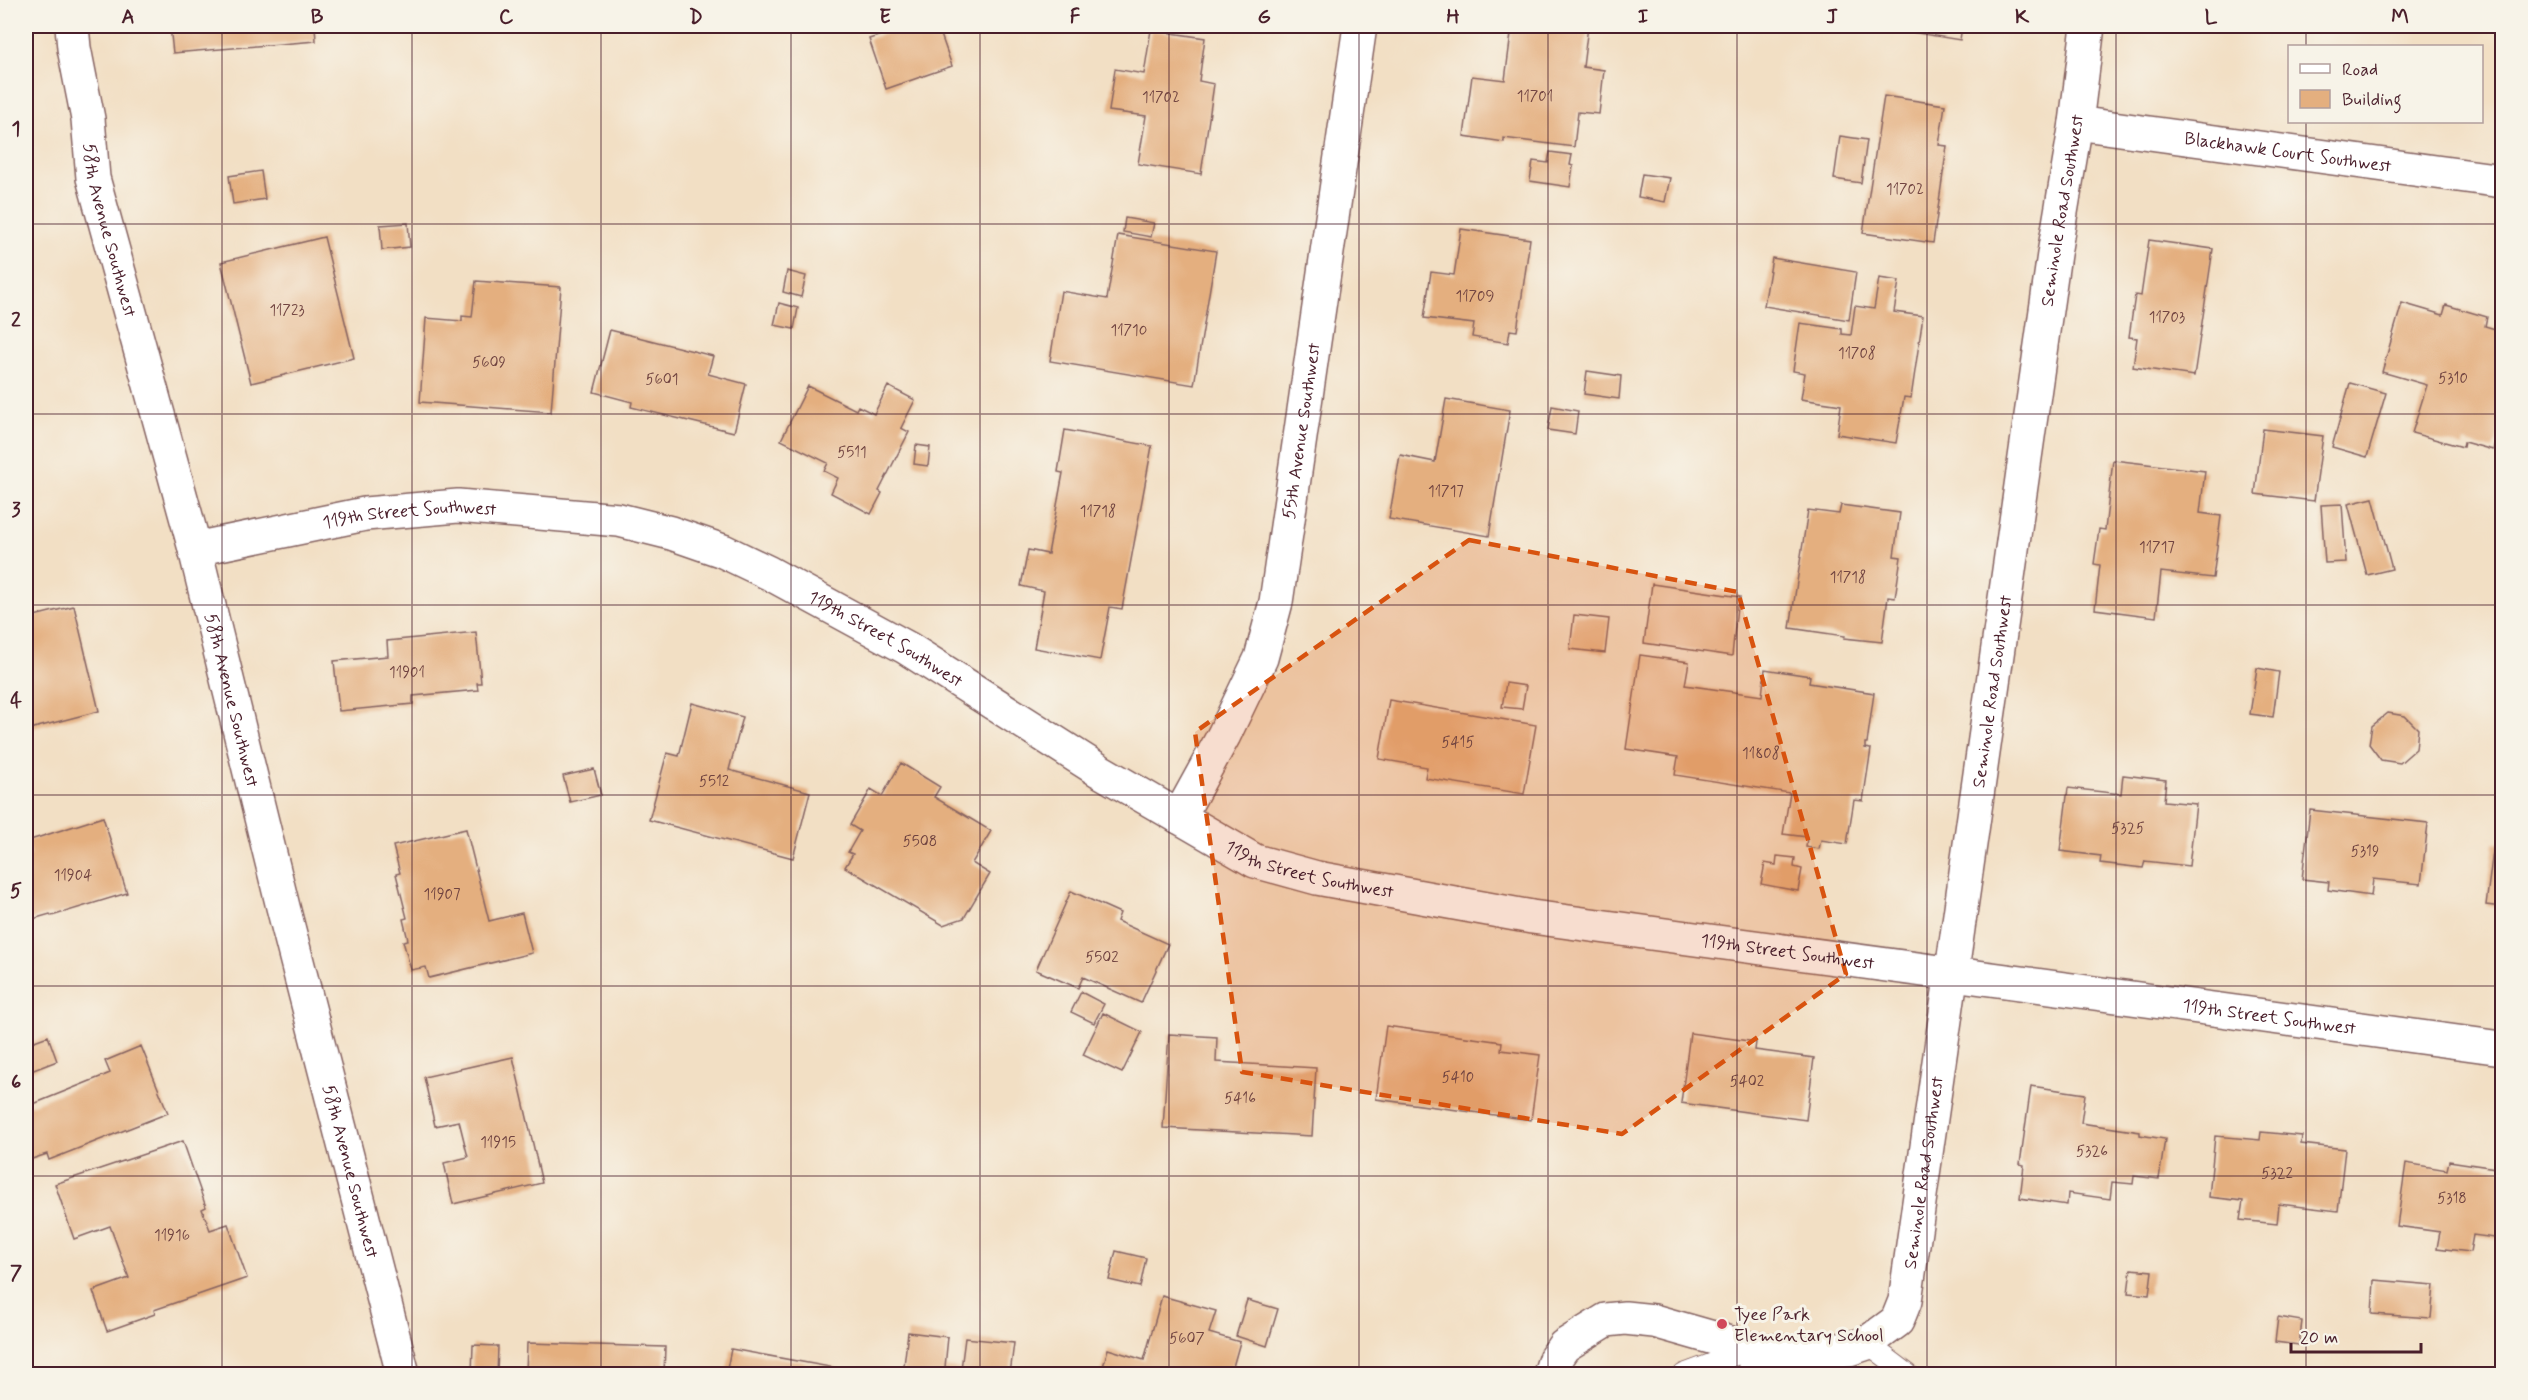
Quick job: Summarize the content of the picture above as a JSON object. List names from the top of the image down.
{
  "streets": {
    "street": [
      "Blackhawk Court Southwest",
      "Seminole Road Southwest",
      "58th Avenue Southwest",
      "55th Avenue Southwest",
      "119th Street Southwest"
    ]
  },
  "crossings": [
    ["Blackhawk Court Southwest", "Seminole Road Southwest"],
    ["Seminole Road Southwest", "119th Street Southwest"],
    ["58th Avenue Southwest", "119th Street Southwest"],
    ["55th Avenue Southwest", "119th Street Southwest"]
  ],
  "places": ["Tyee Park Elementary School"],
  "house_numbers": [
    "11701",
    "11702",
    "11702",
    "11709",
    "11723",
    "11703",
    "11710",
    "11708",
    "5609",
    "5310",
    "5601",
    "5511",
    "11717",
    "11718",
    "11717",
    "11718",
    "11901",
    "5415",
    "11808",
    "5512",
    "5325",
    "5508",
    "5319",
    "11904",
    "11907",
    "5502",
    "5410",
    "5402",
    "5416",
    "11915",
    "5326",
    "5322",
    "5318",
    "11916",
    "5607"
  ],
  "legend": ["Road", "Building"],
  "scale_bar": "20 m",
  "grid": {
    "columns": [
      "A",
      "B",
      "C",
      "D",
      "E",
      "F",
      "G",
      "H",
      "I",
      "J",
      "K",
      "L",
      "M"
    ],
    "rows": [
      "1",
      "2",
      "3",
      "4",
      "5",
      "6",
      "7"
    ]
  }
}
